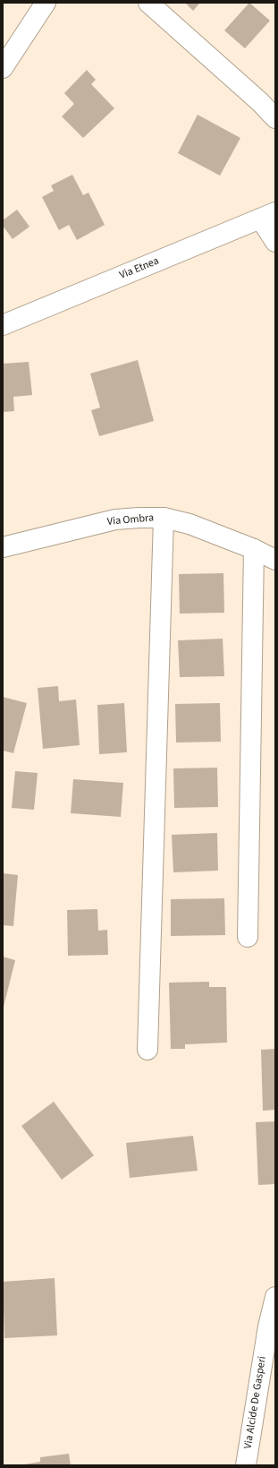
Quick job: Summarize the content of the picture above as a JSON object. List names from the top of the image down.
{
  "streets": {
    "main road": ["Via Etnea", "Via Ombra", "Via Alcide De Gasperi"]
  }
}
